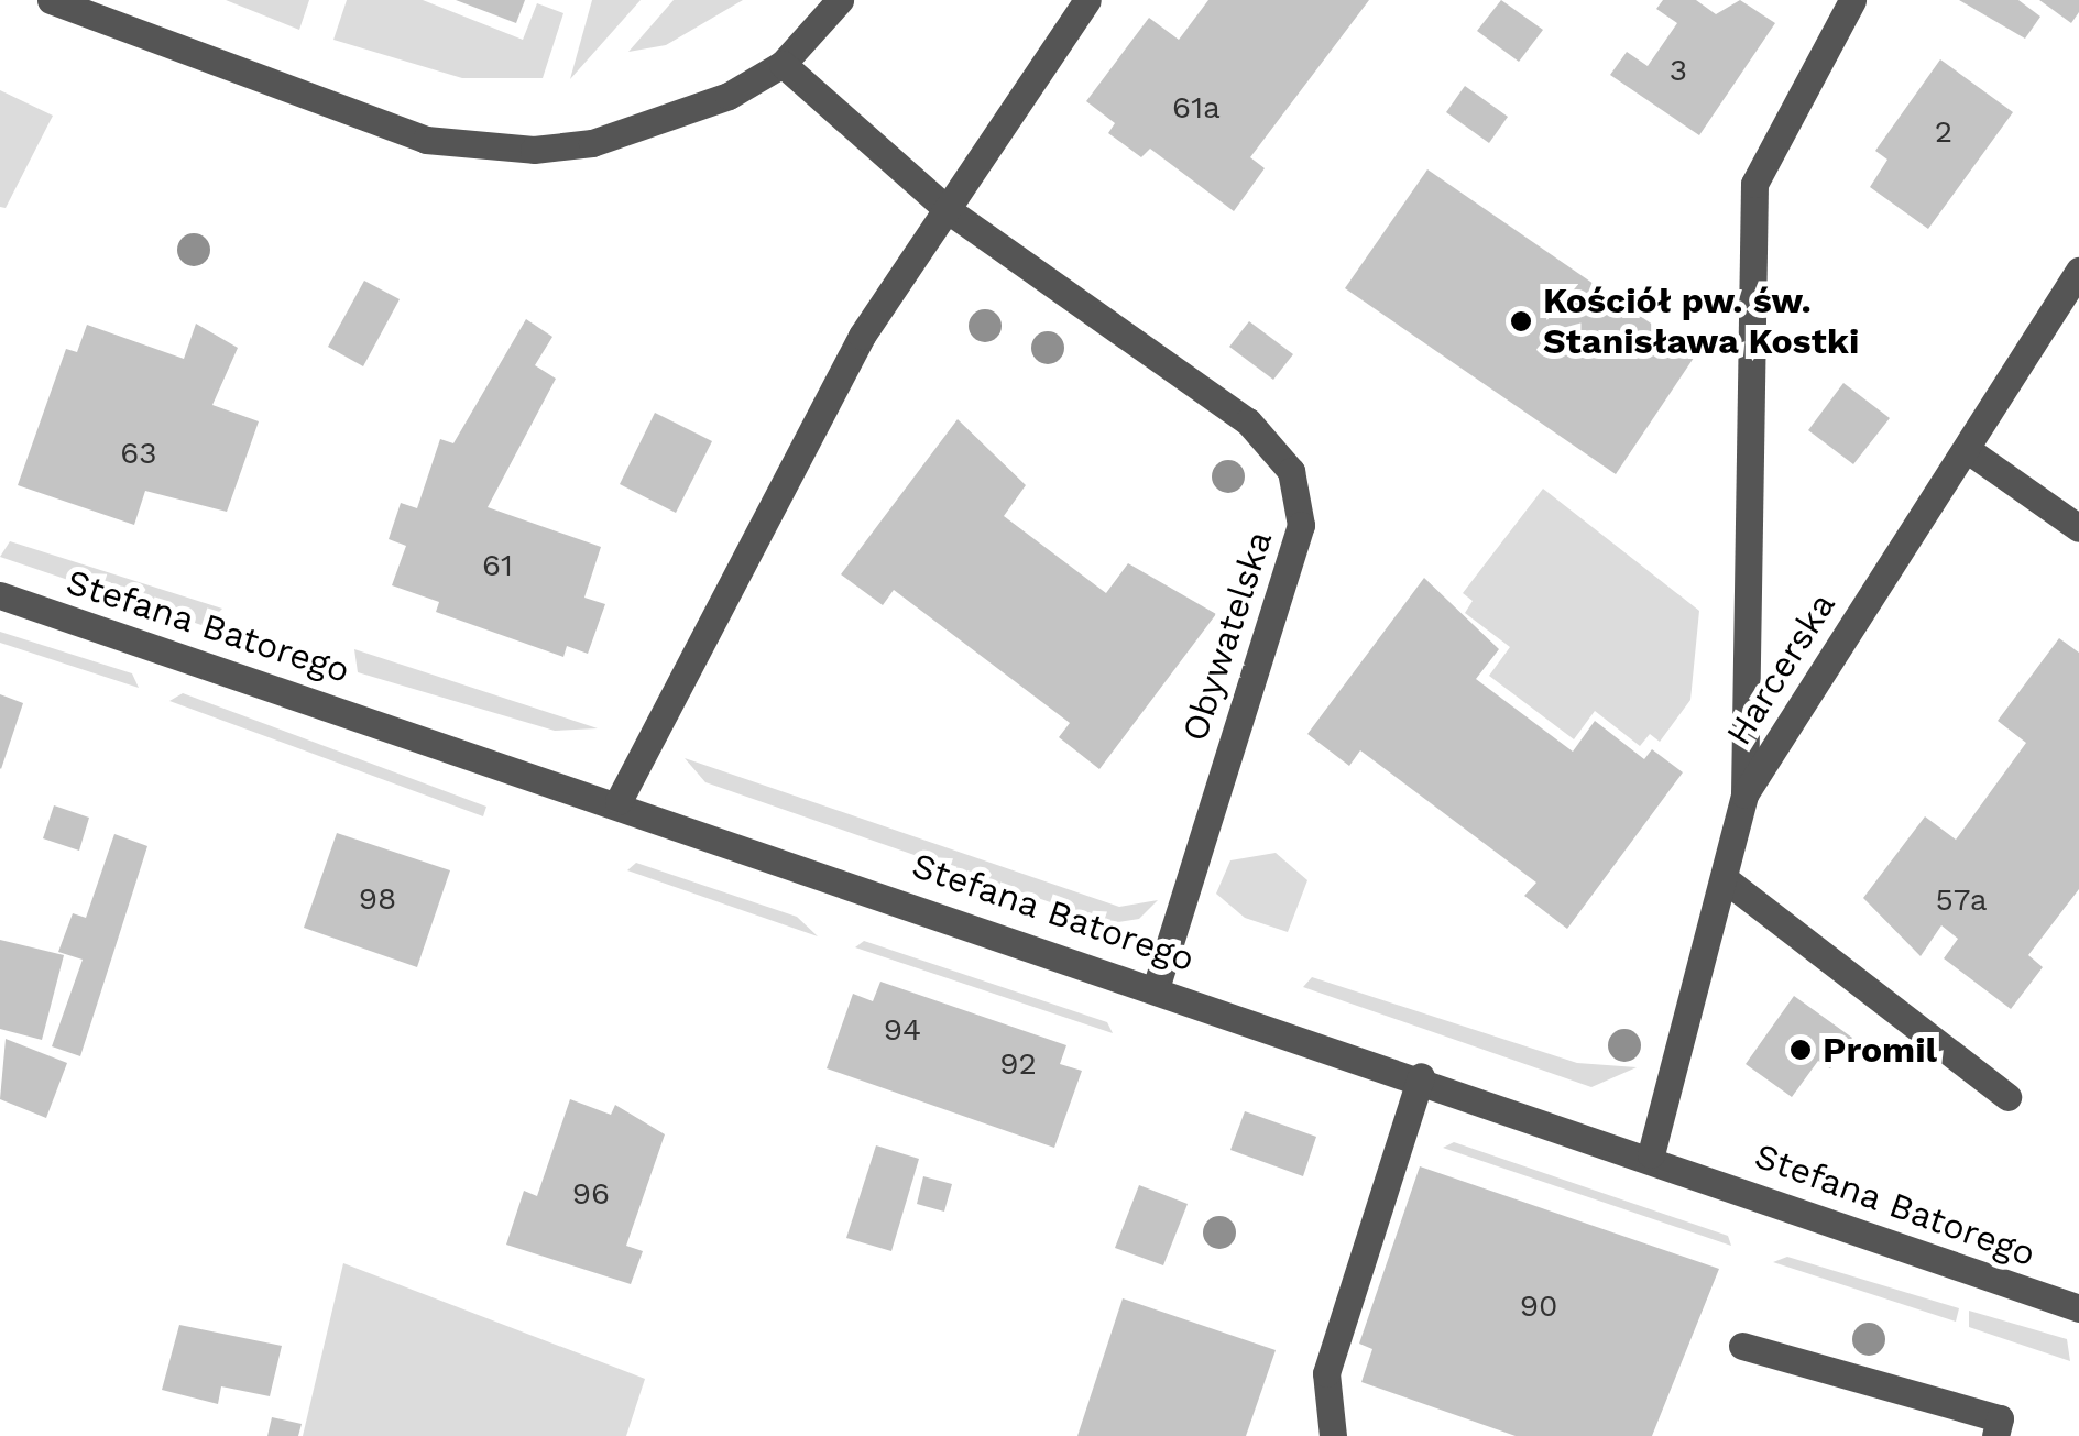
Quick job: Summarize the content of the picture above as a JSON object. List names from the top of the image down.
{
  "streets": {
    "street": ["Stefana Batorego", "Obywatelska", "Harcerska"]
  },
  "crossings": [
    ["Stefana Batorego", "Obywatelska"],
    ["Stefana Batorego", "Harcerska"]
  ],
  "places": ["Kościół pw. św. Stanisława Kostki", "Promil"],
  "house_numbers": [
    "3",
    "61a",
    "2",
    "63",
    "61",
    "98",
    "57a",
    "94",
    "92",
    "96",
    "90"
  ]
}
